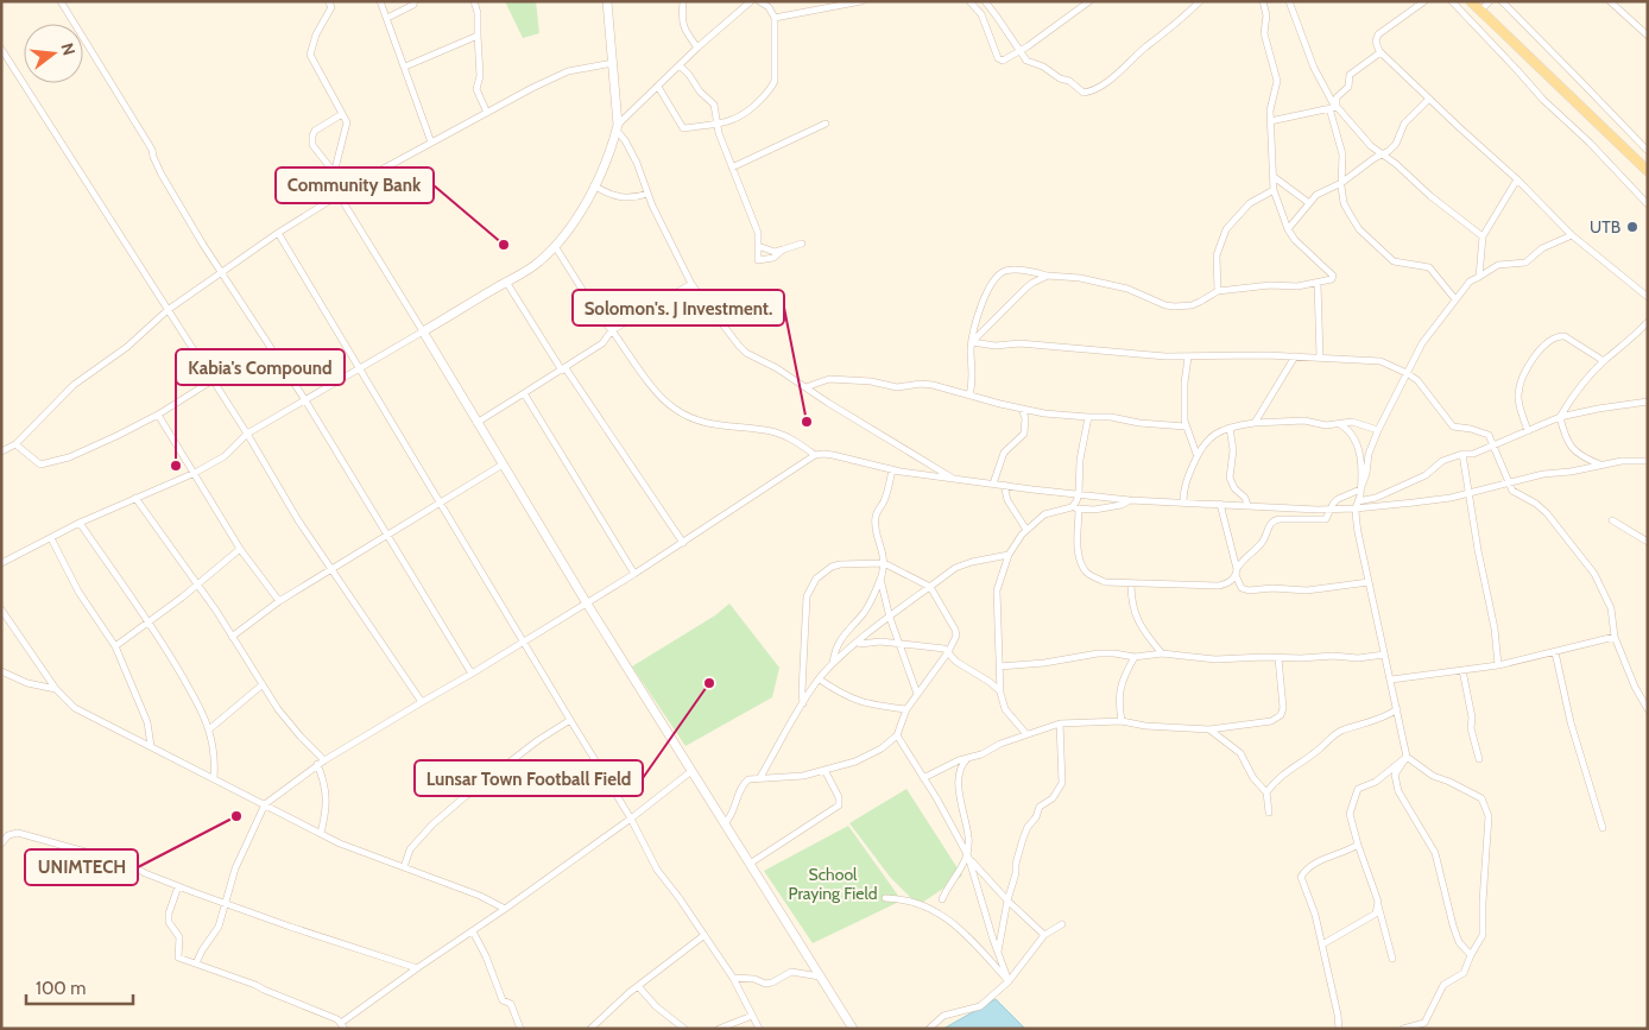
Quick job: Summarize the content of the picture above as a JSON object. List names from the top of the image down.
{
  "parks": ["School Praying Field"],
  "places": [
    "UTB",
    "Community Bank",
    "Solomon's. J Investment.",
    "Kabia's Compound",
    "Lunsar Town Football Field",
    "UNIMTECH"
  ],
  "scale_bar": "100 m",
  "north": "right"
}
